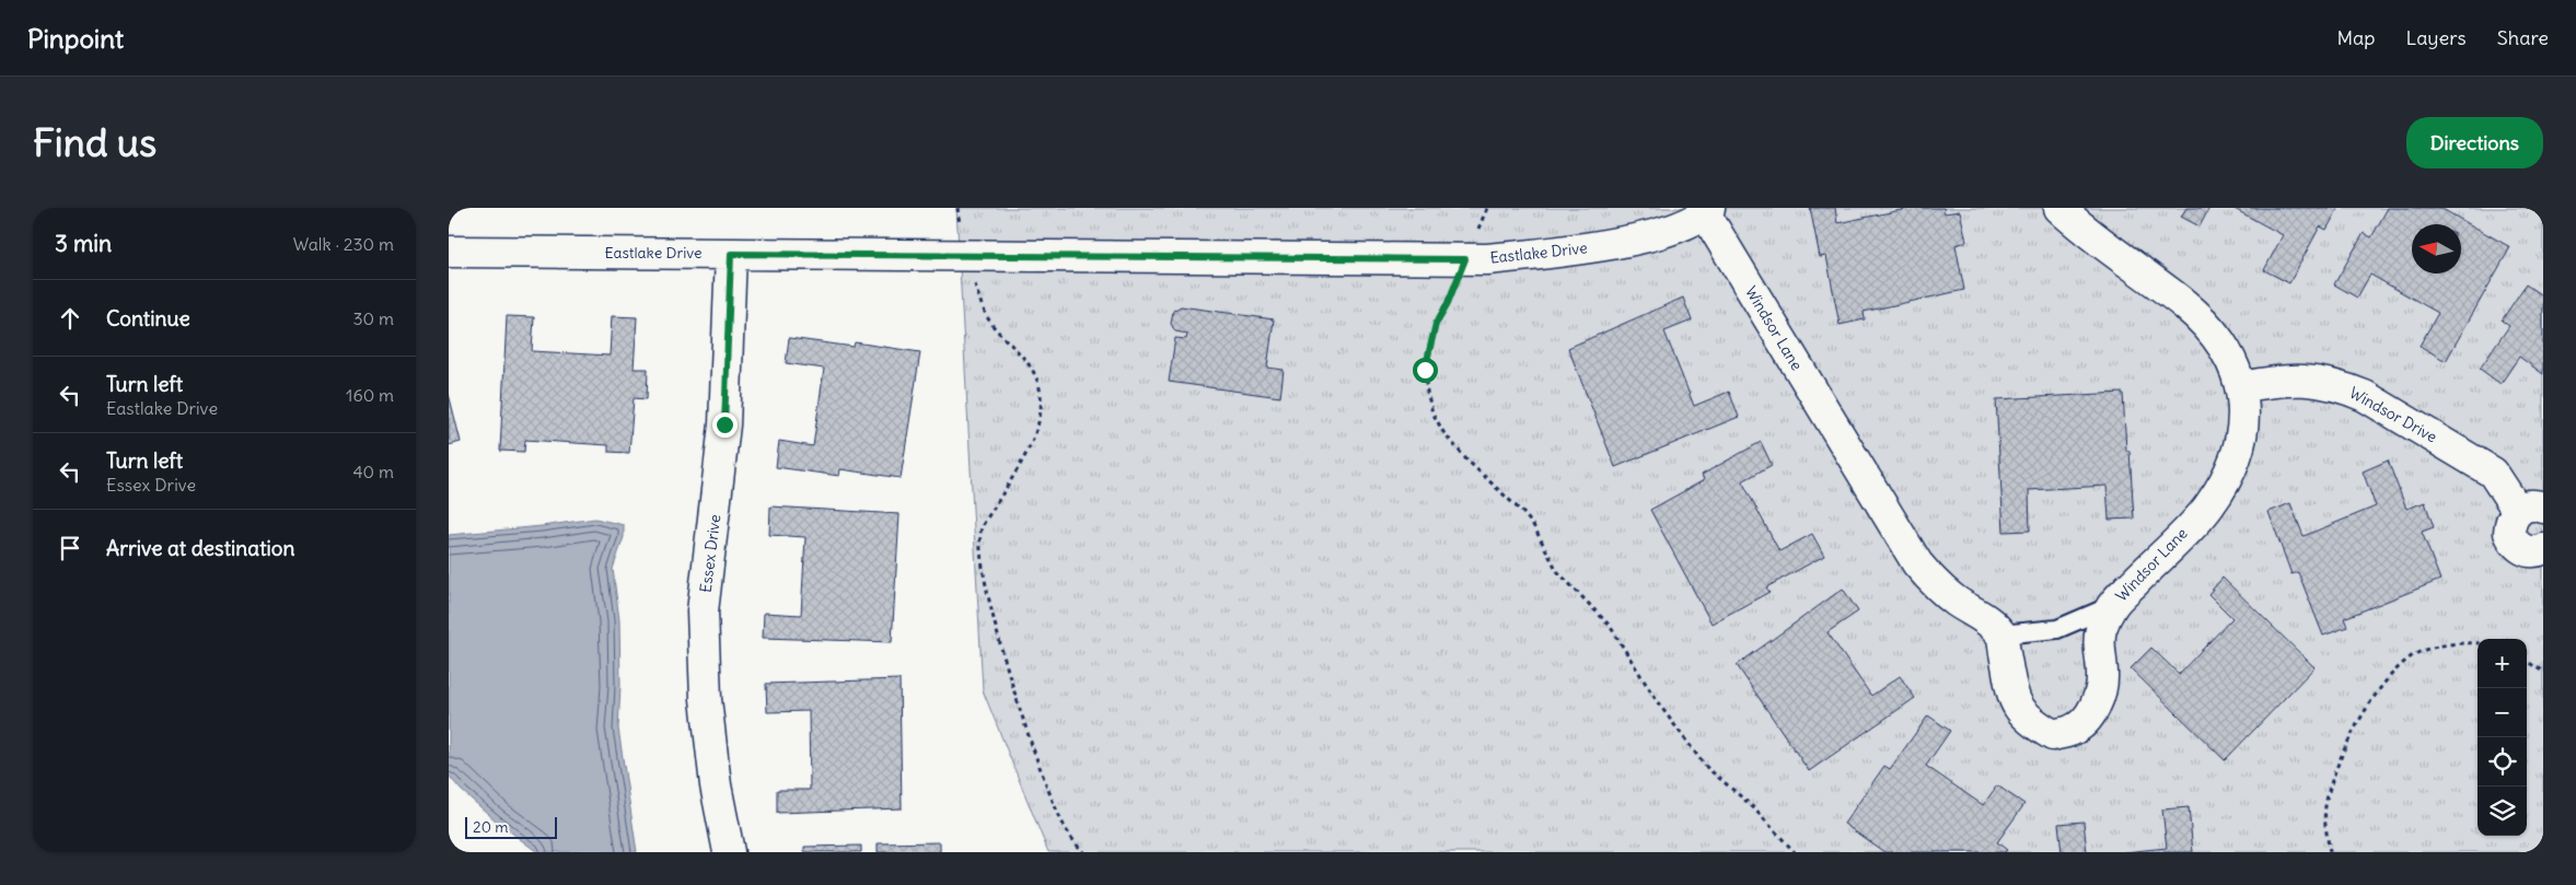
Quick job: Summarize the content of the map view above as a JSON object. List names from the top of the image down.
{
  "streets": {
    "street": [
      "Eastlake Drive",
      "Windsor Lane",
      "Windsor Drive",
      "Essex Drive"
    ]
  },
  "crossings": [
    ["Eastlake Drive", "Windsor Lane"],
    ["Eastlake Drive", "Essex Drive"],
    ["Windsor Lane", "Windsor Drive"]
  ],
  "scale_bar": "20 m",
  "north": "left",
  "page": {
    "header": "Pinpoint",
    "nav": ["Map", "Layers", "Share"],
    "buttons": "Directions",
    "title": "Find us",
    "heading": ["3 min", "Walk · 230 m"],
    "list": [
      ["Continue", "30 m"],
      ["Turn left", "Eastlake Drive", "160 m"],
      ["Turn left", "Essex Drive", "40 m"],
      "Arrive at destination"
    ],
    "map_buttons": ["+", "−"],
    "scale": "20 m"
  }
}
